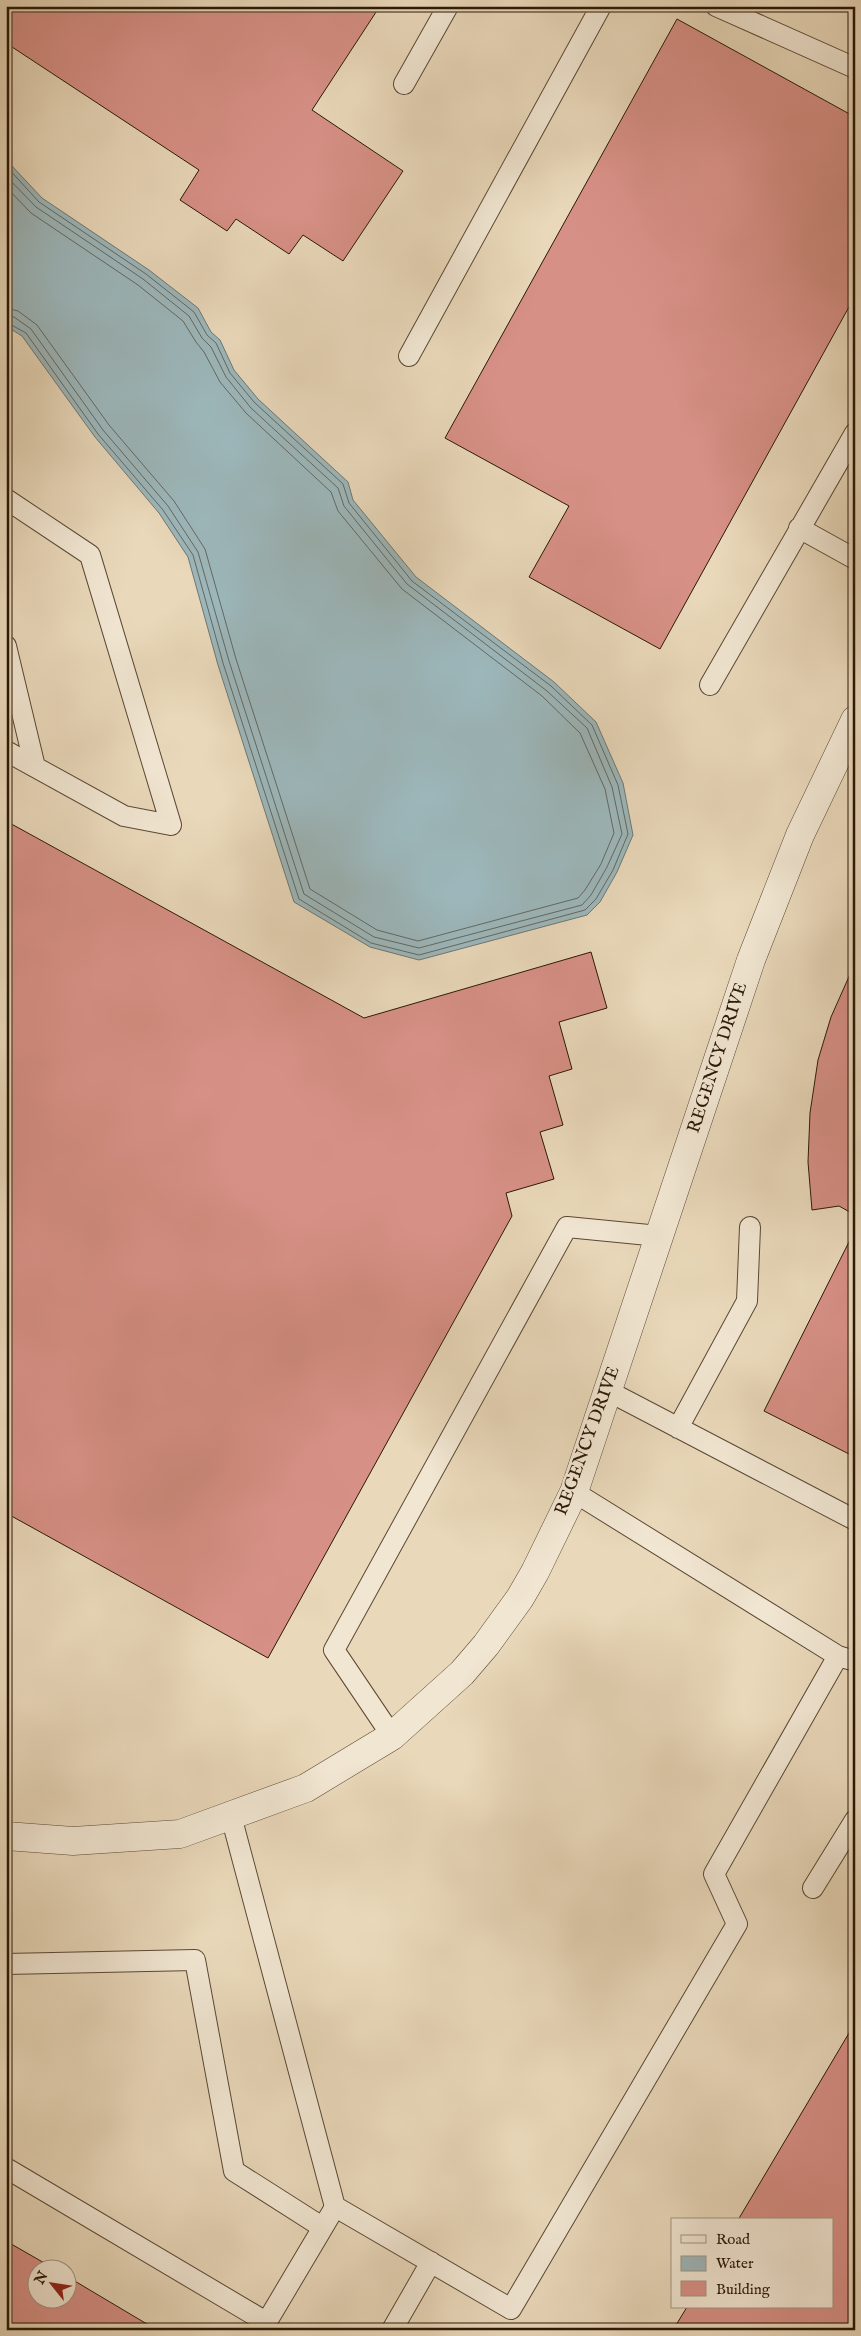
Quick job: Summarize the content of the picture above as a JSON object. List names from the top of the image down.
{
  "streets": {
    "street": ["REGENCY DRIVE"]
  },
  "legend": ["Road", "Water", "Building"],
  "north": "top left"
}
